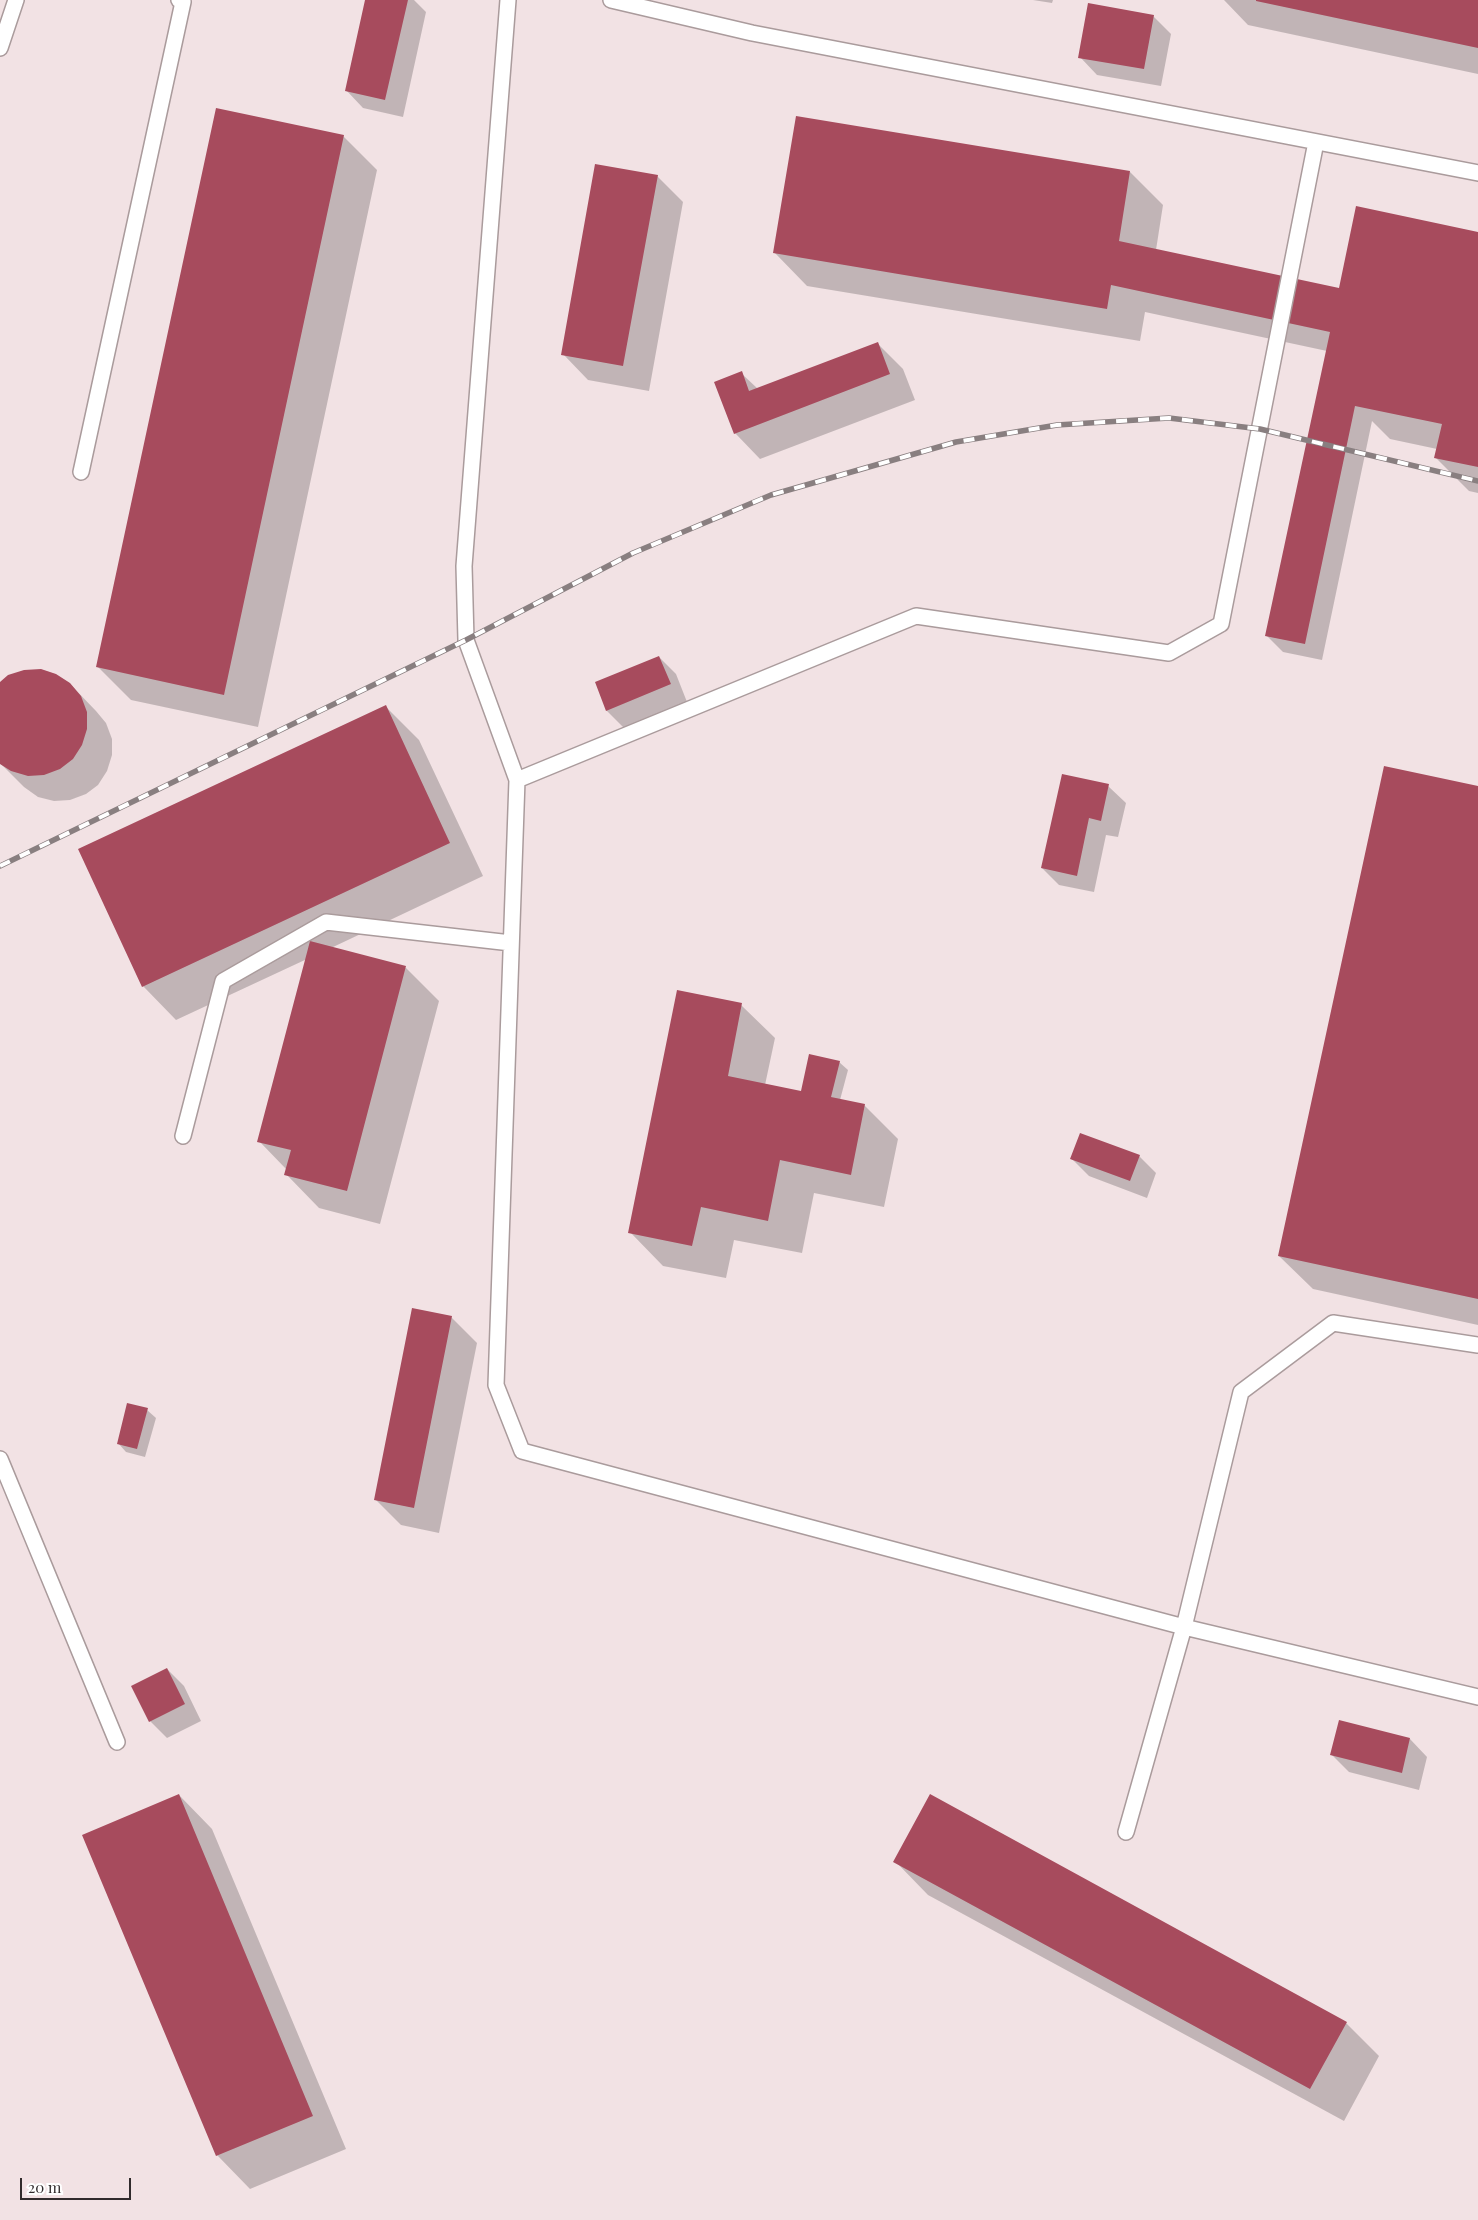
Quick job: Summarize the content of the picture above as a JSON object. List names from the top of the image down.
{
  "scale_bar": "20 m"
}
